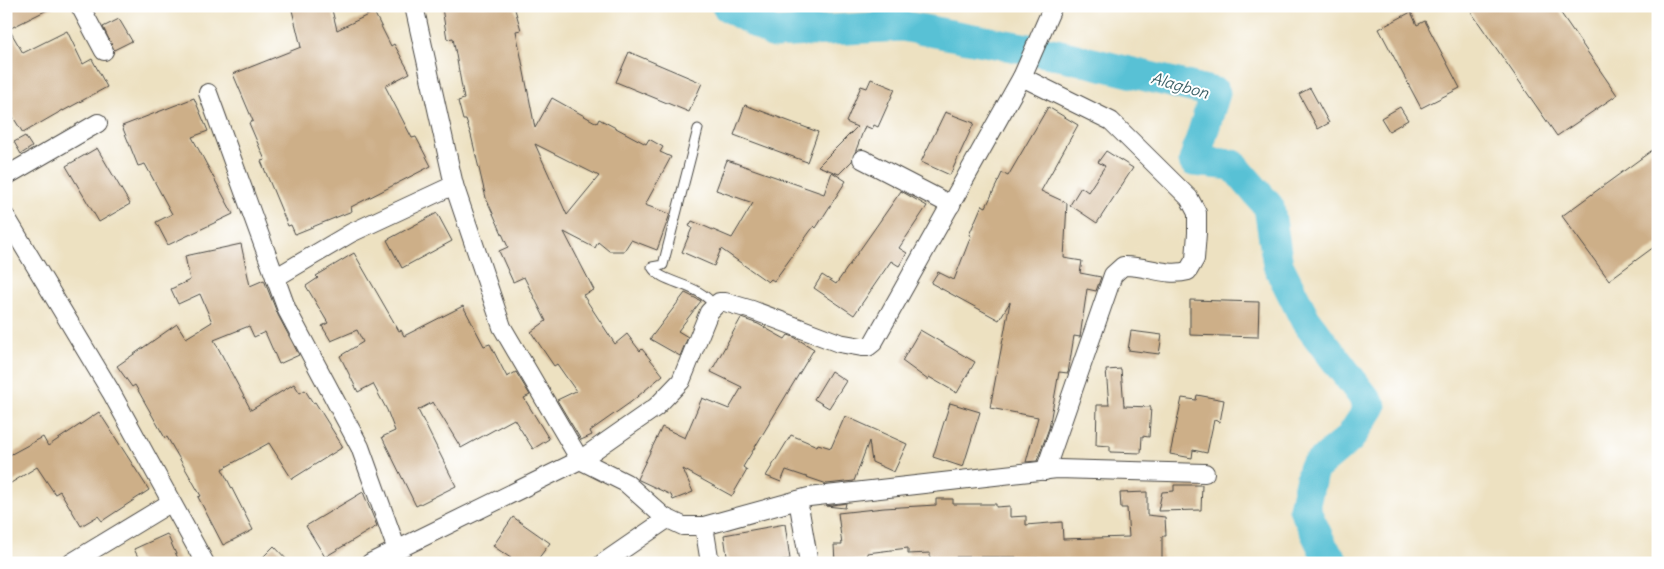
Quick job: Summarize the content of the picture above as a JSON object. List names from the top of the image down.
{
  "water": ["Alagbon"]
}
